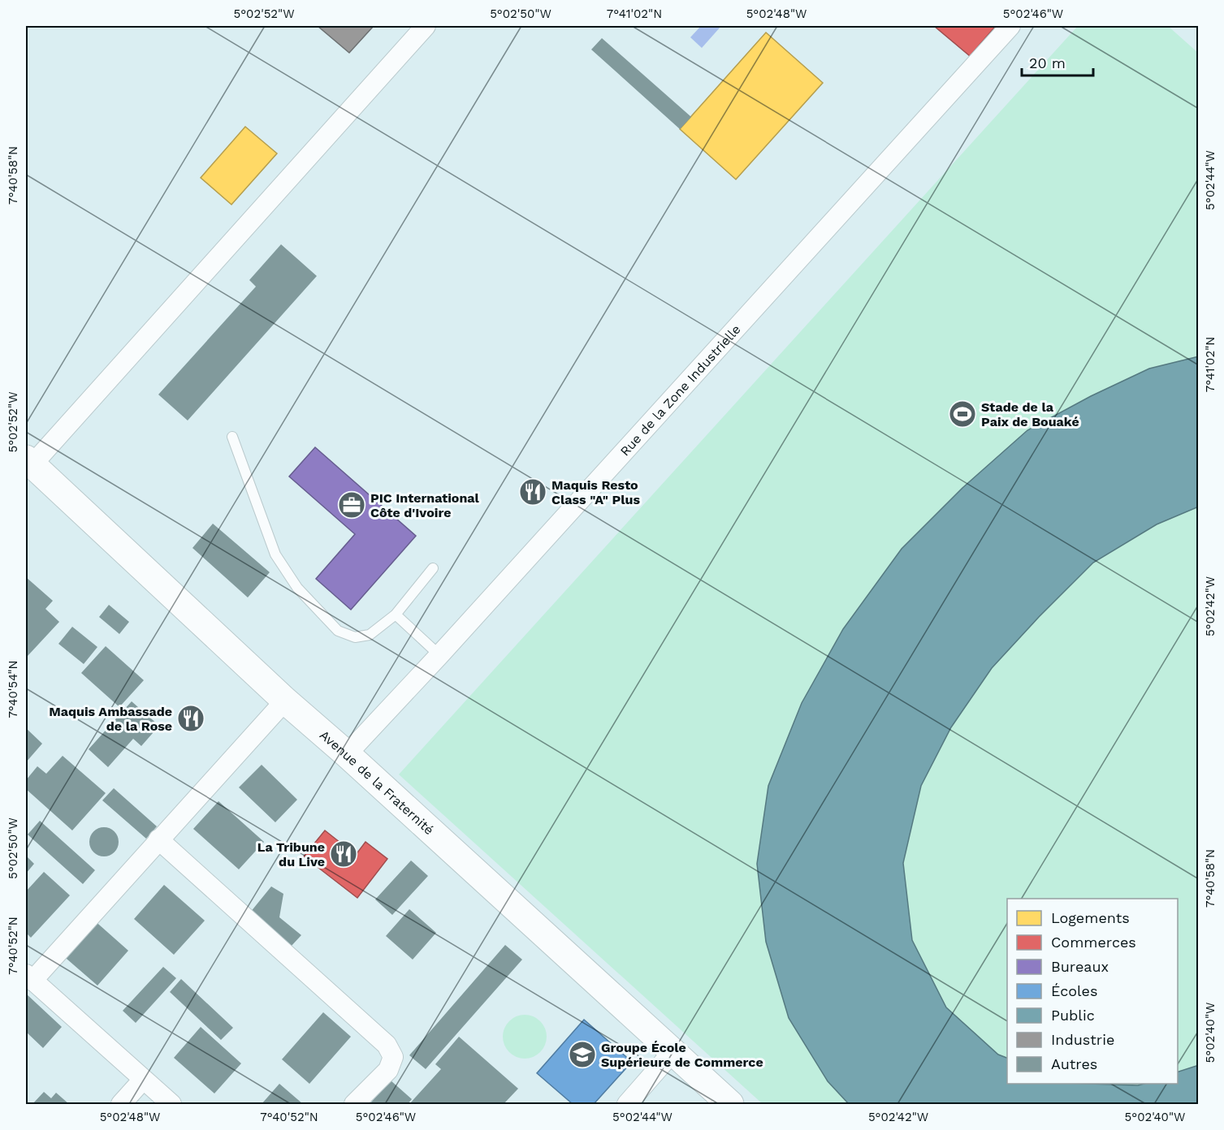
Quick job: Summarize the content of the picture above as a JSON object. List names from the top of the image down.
{
  "streets": {
    "street": ["Rue de la Zone Industrielle", "Avenue de la Fraternité"]
  },
  "crossings": [
    ["Rue de la Zone Industrielle", "Avenue de la Fraternité"]
  ],
  "places": {
    "sports": ["Stade de la Paix de Bouaké"],
    "restaurant": ["Maquis Resto Class \"A\" Plus", "Maquis Ambassade de la Rose", "La Tribune du Live"],
    "office": ["PIC International Côte d'Ivoire"],
    "school or university": ["Groupe École Supérieure de Commerce"]
  },
  "legend": [
    "Logements",
    "Commerces",
    "Bureaux",
    "Écoles",
    "Public",
    "Industrie",
    "Autres"
  ],
  "scale_bar": "20 m",
  "coordinates": [
    "5°02'52\"W",
    "5°02'50\"W",
    "7°41'02\"N",
    "5°02'48\"W",
    "5°02'46\"W",
    "7°40'58\"N",
    "5°02'44\"W",
    "5°02'42\"W",
    "7°40'54\"N",
    "7°40'52\"N",
    "5°02'40\"W"
  ]
}
